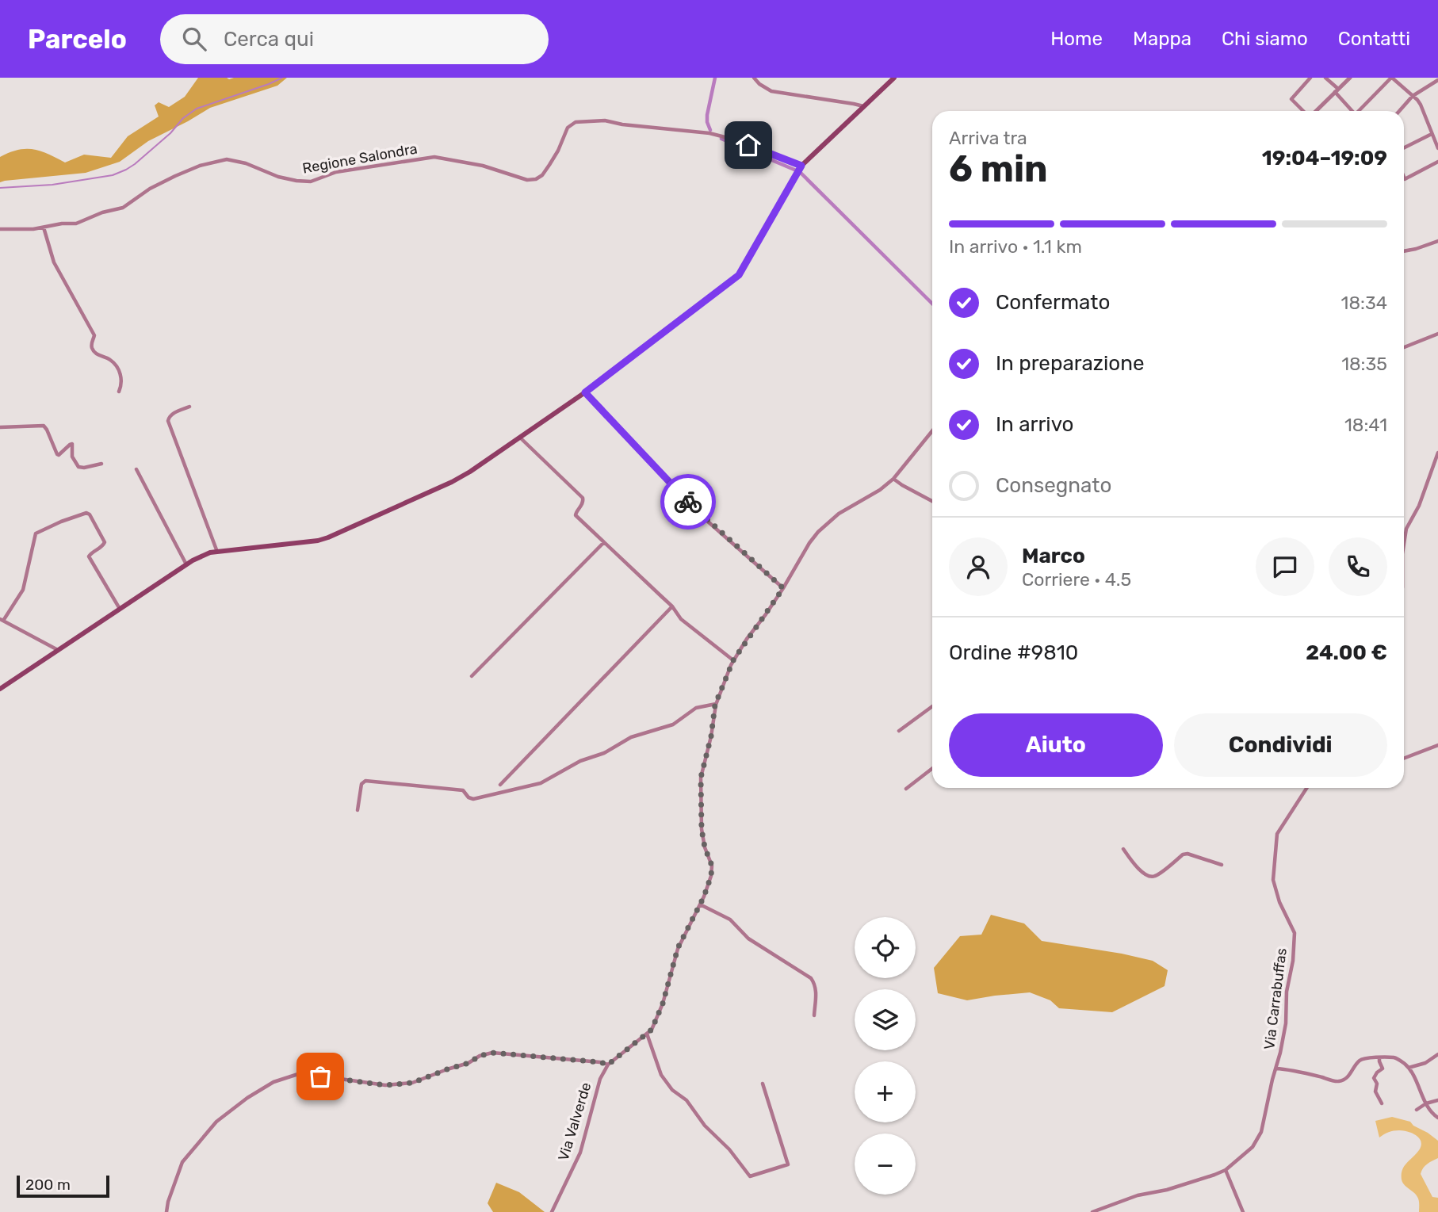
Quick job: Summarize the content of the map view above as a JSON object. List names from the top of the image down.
{
  "streets": {
    "street": ["Regione Salondra", "Via Carrabuffas", "Via Valverde"]
  },
  "scale_bar": "200 m",
  "page": {
    "header": "Parcelo",
    "search": "Cerca qui",
    "nav": [
      "Home",
      "Mappa",
      "Chi siamo",
      "Contatti"
    ],
    "heading": ["6 min", "Arriva tra", "19:04–19:09"],
    "panel": [
      "Marco",
      "Corriere · 4.5",
      "Ordine #9810",
      "24.00 €"
    ],
    "bar": "In arrivo · 1.1 km",
    "list": [
      ["Confermato", "18:34"],
      ["In preparazione", "18:35"],
      ["In arrivo", "18:41"],
      "Consegnato"
    ],
    "buttons": ["Aiuto", "Condividi"],
    "map_buttons": ["+", "−"],
    "scale": "200 m"
  }
}
